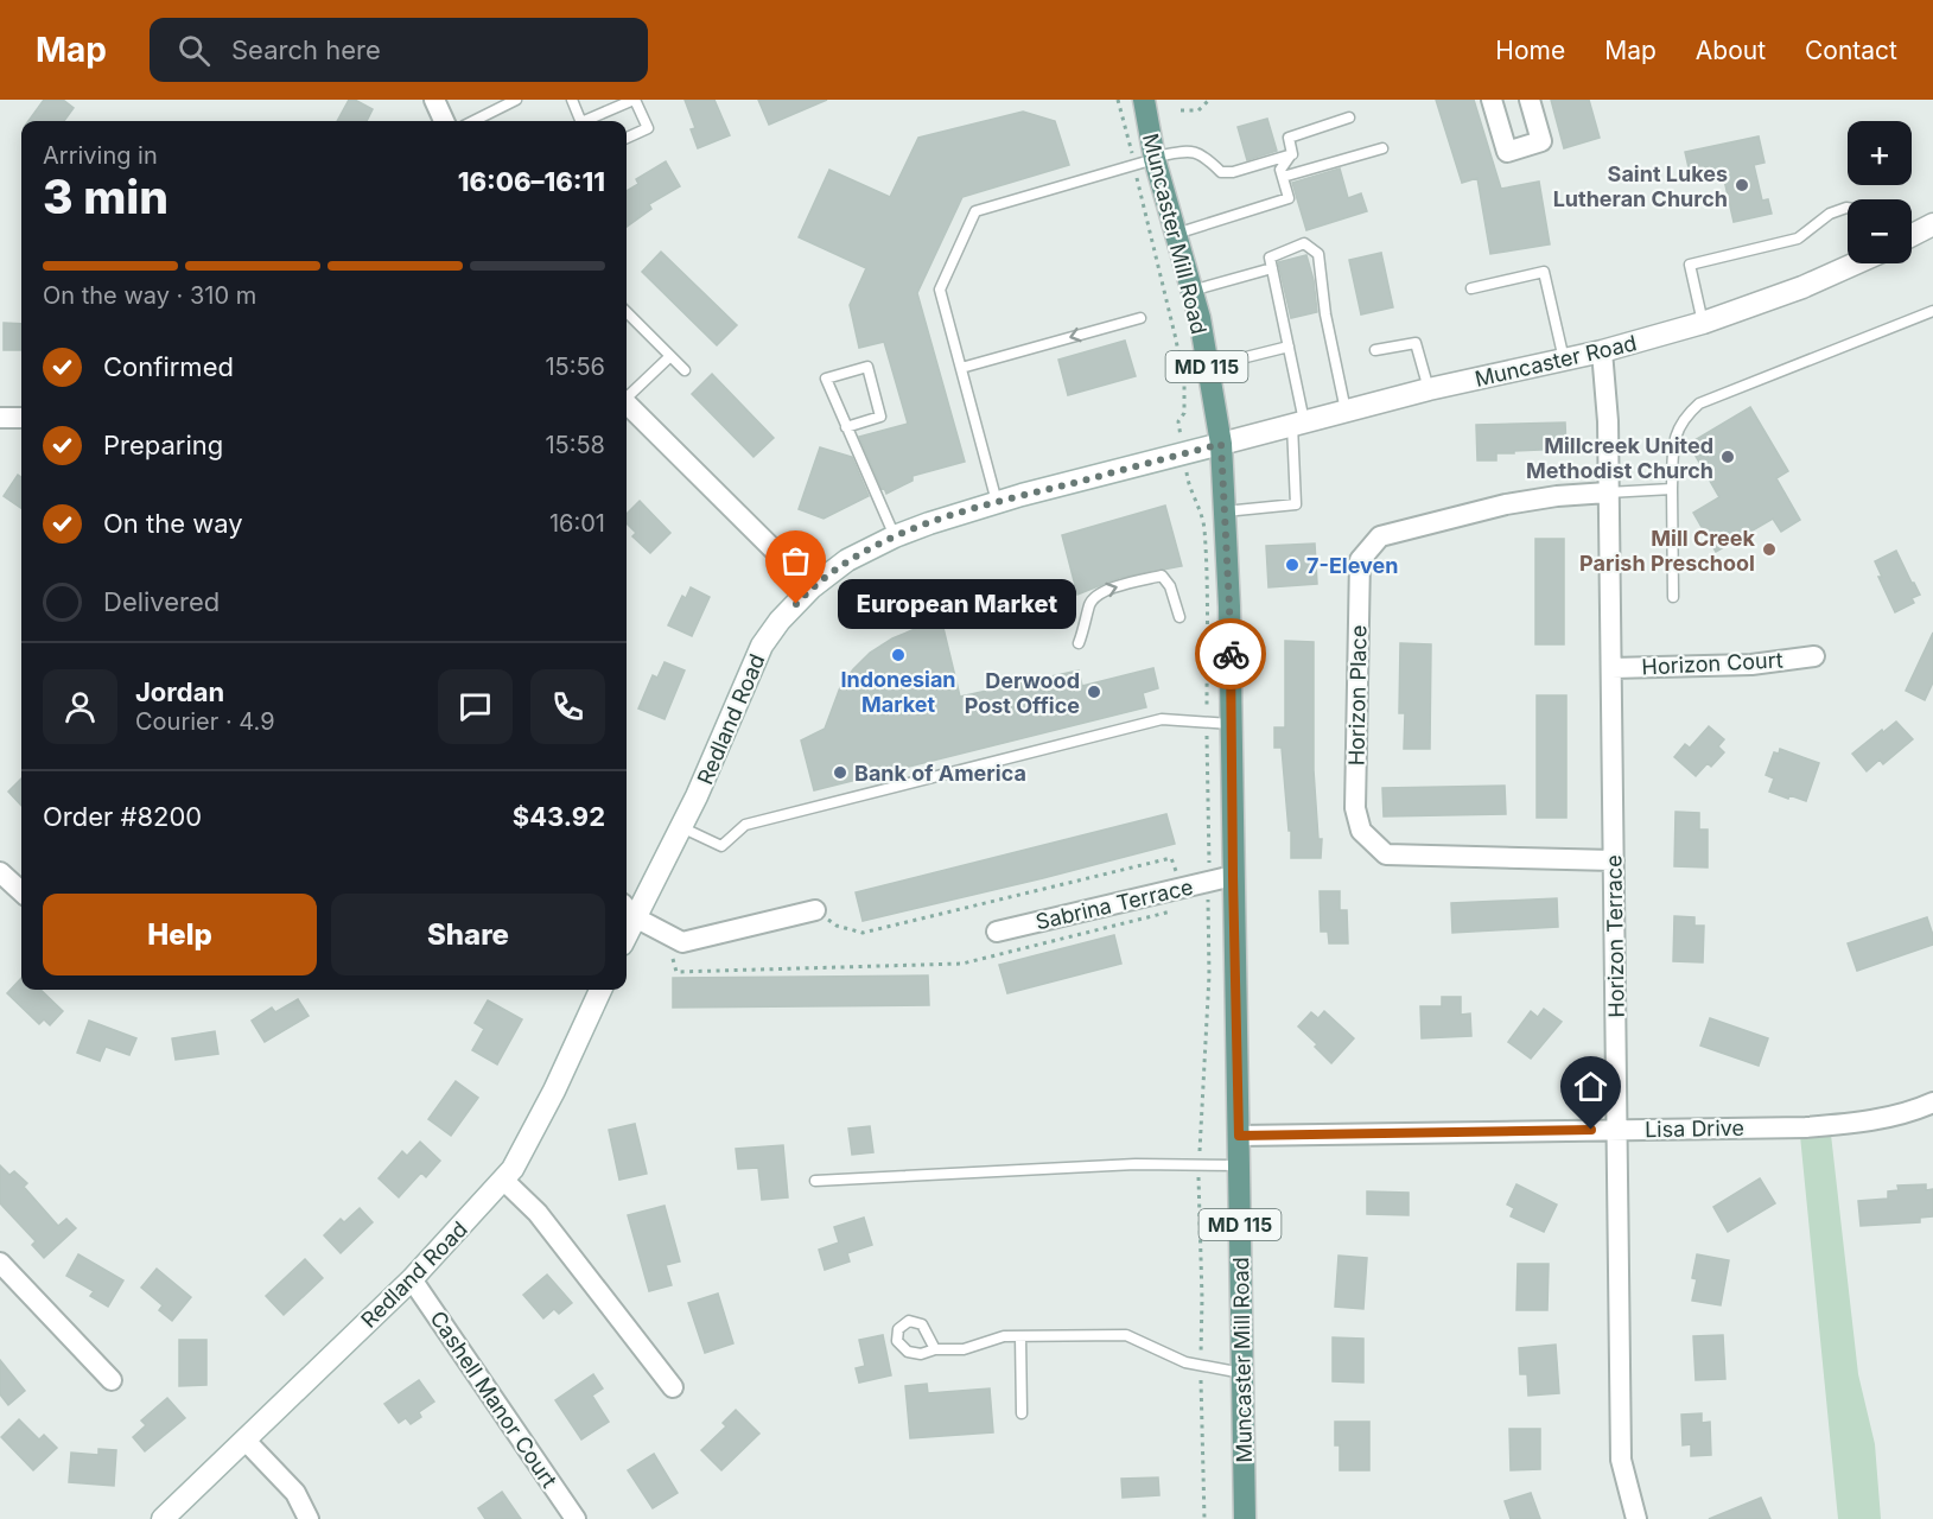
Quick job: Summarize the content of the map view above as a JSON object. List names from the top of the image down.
{
  "streets": {
    "main road": [
      "Muncaster Mill Road",
      "Muncaster Road",
      "MD 115",
      "Redland Road"
    ],
    "street": [
      "Horizon Court",
      "Horizon Place",
      "Sabrina Terrace",
      "Horizon Terrace",
      "Lisa Drive",
      "Cashell Manor Court"
    ]
  },
  "crossings": [
    ["Muncaster Mill Road", "Muncaster Road"],
    ["Muncaster Mill Road", "Redland Road"],
    ["Muncaster Mill Road", "Sabrina Terrace"],
    ["Muncaster Mill Road", "Lisa Drive"],
    ["Muncaster Road", "Redland Road"],
    ["Muncaster Road", "Horizon Terrace"],
    ["Horizon Court", "Horizon Terrace"],
    ["Horizon Place", "Horizon Terrace"],
    ["Redland Road", "Cashell Manor Court"],
    ["Horizon Terrace", "Lisa Drive"]
  ],
  "places": [
    "Saint Lukes Lutheran Church",
    "Millcreek United Methodist Church",
    "Mill Creek Parish Preschool",
    "7-Eleven",
    "European Market",
    "Indonesian Market",
    "Derwood Post Office",
    "Bank of America"
  ],
  "page": {
    "header": "Map",
    "search": "Search here",
    "nav": [
      "Home",
      "Map",
      "About",
      "Contact"
    ],
    "map_buttons": ["+", "−"],
    "heading": ["3 min", "Arriving in", "16:06–16:11"],
    "panel": [
      "Jordan",
      "Courier · 4.9",
      "Order #8200",
      "$43.92"
    ],
    "bar": "On the way · 310 m",
    "list": [
      ["Confirmed", "15:56"],
      ["Preparing", "15:58"],
      ["On the way", "16:01"],
      "Delivered"
    ],
    "bubble": "European Market",
    "buttons": ["Help", "Share"]
  }
}
